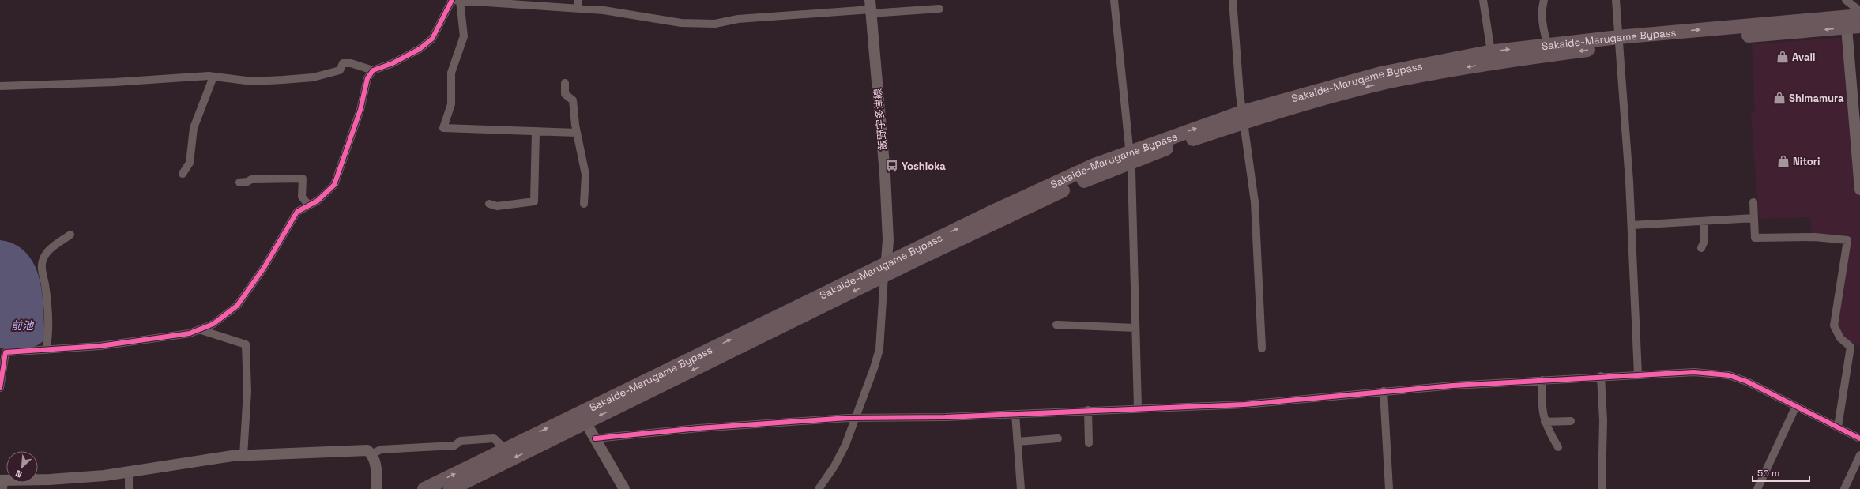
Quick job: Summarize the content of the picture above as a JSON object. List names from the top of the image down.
{
  "streets": {
    "highway": ["Sakaide-Marugame Bypass"],
    "street": ["飯野宇多津線"]
  },
  "crossings": [
    ["Sakaide-Marugame Bypass", "飯野宇多津線"]
  ],
  "water": ["前池"],
  "places": {
    "shop": ["Avail", "Shimamura", "Nitori"],
    "bus stop": ["Yoshioka"]
  },
  "scale_bar": "50 m",
  "north": "bottom left"
}
